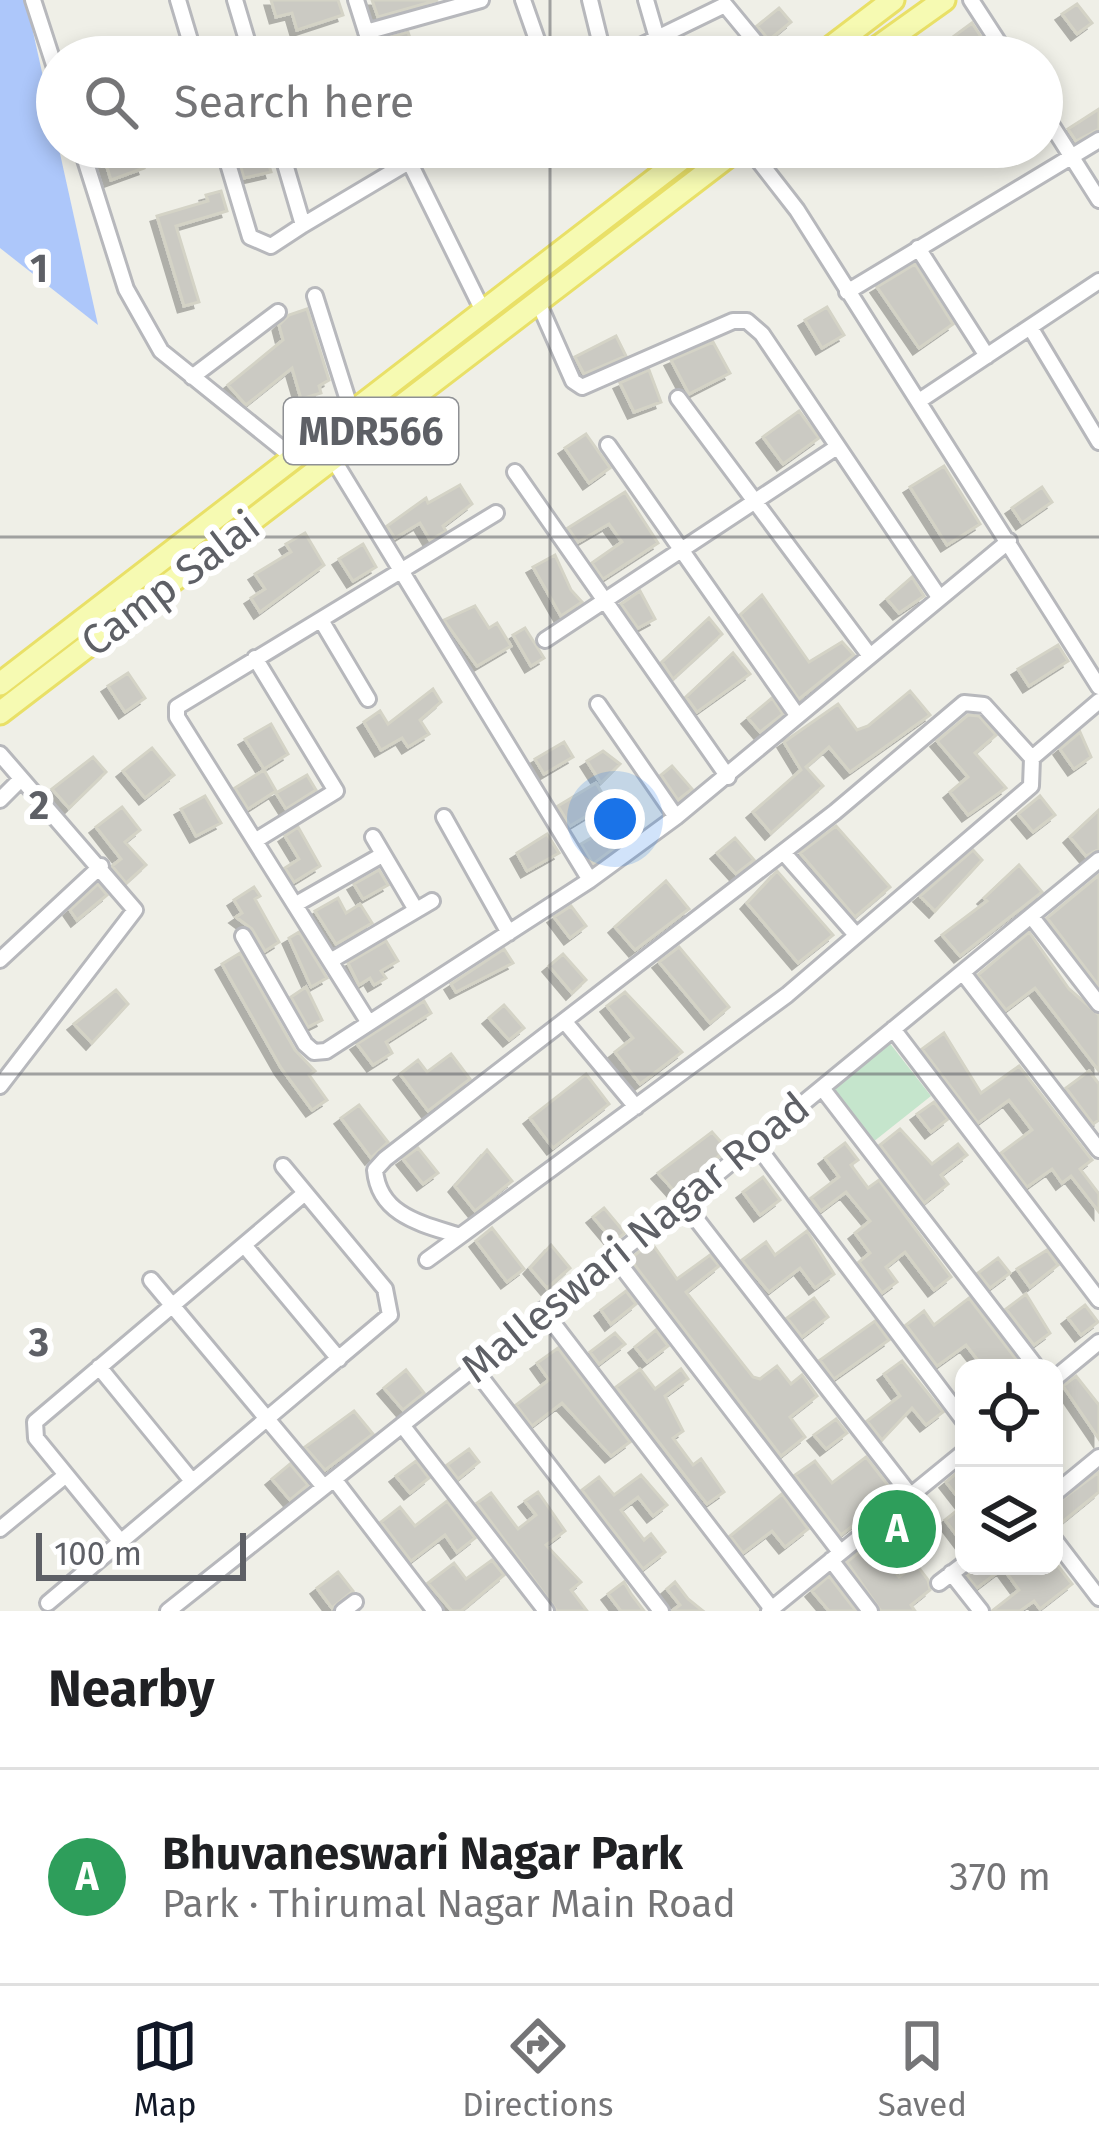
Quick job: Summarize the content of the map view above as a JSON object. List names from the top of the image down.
{
  "streets": {
    "main road": ["MDR566", "Camp Salai"],
    "street": ["Malleswari Nagar Road"]
  },
  "scale_bar": "100 m",
  "page": {
    "search": "Search here",
    "pins": "A",
    "scale": "100 m",
    "heading": "Nearby",
    "list": [
      {
        "mark": "A",
        "name": "Bhuvaneswari Nagar Park",
        "note": "Park · Thirumal Nagar Main Road",
        "value": "370 m"
      }
    ],
    "nav": ["Map", "Directions", "Saved"]
  },
  "grid": {
    "rows": ["1", "2", "3"]
  }
}
